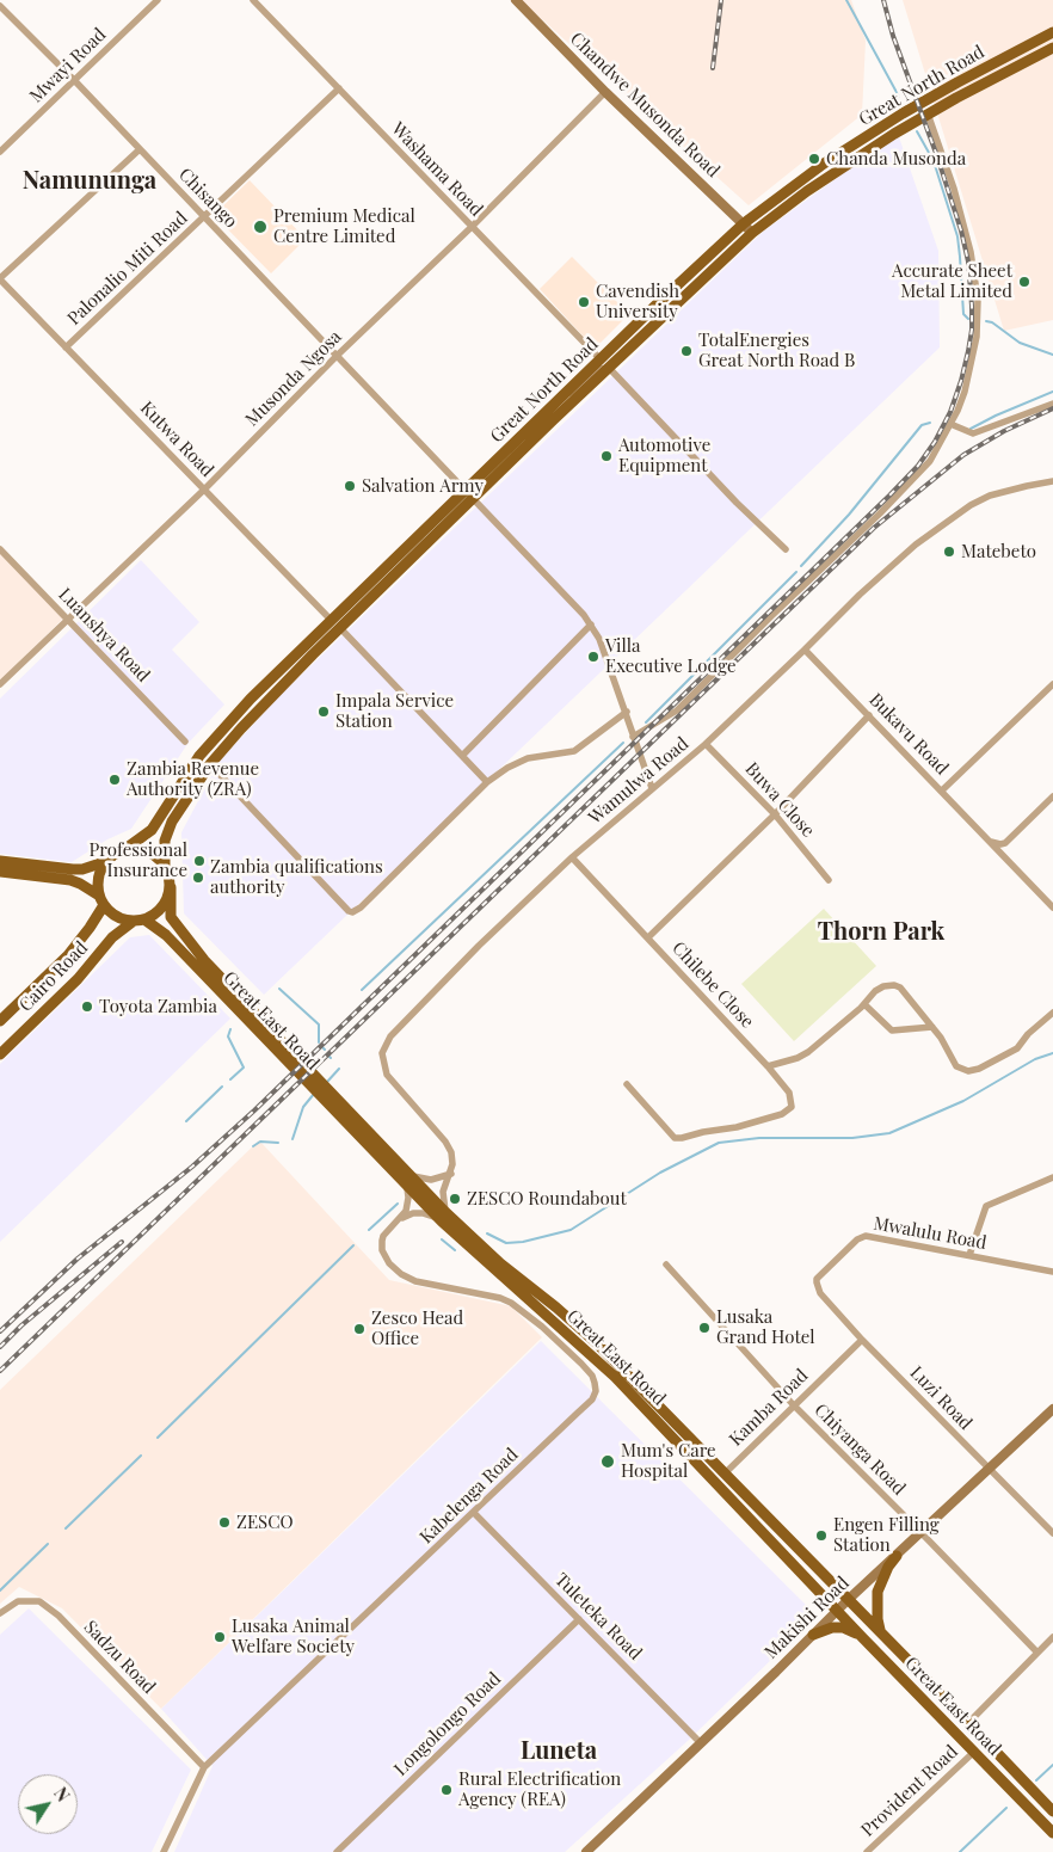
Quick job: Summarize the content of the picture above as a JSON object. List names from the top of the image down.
{
  "streets": {
    "main road": [
      "Great North Road",
      "Chandwe Musonda Road",
      "Cairo Road",
      "Great East Road",
      "Makishi Road"
    ],
    "street": [
      "Mwayi Road",
      "Washama Road",
      "Chisango",
      "Palonalio Miti Road",
      "Musonda Ngosa",
      "Kutwa Road",
      "Luanshya Road",
      "Bukavu Road",
      "Wamulwa Road",
      "Buwa Close",
      "Chilebe Close",
      "Mwalulu Road",
      "Luzi Road",
      "Kamba Road",
      "Chiyanga Road",
      "Kabelenga Road",
      "Tuleteka Road",
      "Sadzu Road",
      "Longolongo Road",
      "Provident Road"
    ]
  },
  "crossings": [
    ["Mwayi Road", "Chisango"],
    ["Great North Road", "Chandwe Musonda Road"],
    ["Great North Road", "Washama Road"],
    ["Great North Road", "Chisango"],
    ["Great North Road", "Kutwa Road"],
    ["Great North Road", "Cairo Road"],
    ["Great North Road", "Great East Road"],
    ["Chandwe Musonda Road", "Musonda Ngosa"],
    ["Washama Road", "Palonalio Miti Road"],
    ["Washama Road", "Musonda Ngosa"],
    ["Chisango", "Palonalio Miti Road"],
    ["Chisango", "Musonda Ngosa"],
    ["Chisango", "Wamulwa Road"],
    ["Palonalio Miti Road", "Kutwa Road"],
    ["Musonda Ngosa", "Kutwa Road"],
    ["Musonda Ngosa", "Luanshya Road"],
    ["Bukavu Road", "Wamulwa Road"],
    ["Wamulwa Road", "Buwa Close"],
    ["Wamulwa Road", "Chilebe Close"],
    ["Wamulwa Road", "Great East Road"],
    ["Cairo Road", "Great East Road"],
    ["Great East Road", "Kamba Road"],
    ["Great East Road", "Kabelenga Road"],
    ["Great East Road", "Makishi Road"],
    ["Great East Road", "Provident Road"],
    ["Mwalulu Road", "Luzi Road"],
    ["Luzi Road", "Kamba Road"],
    ["Luzi Road", "Makishi Road"],
    ["Kamba Road", "Chiyanga Road"],
    ["Chiyanga Road", "Makishi Road"],
    ["Kabelenga Road", "Tuleteka Road"],
    ["Kabelenga Road", "Sadzu Road"],
    ["Tuleteka Road", "Makishi Road"],
    ["Tuleteka Road", "Longolongo Road"]
  ],
  "districts": ["Namununga", "Thorn Park", "Luneta"],
  "places": [
    "Chanda Musonda",
    "Premium Medical Centre Limited",
    "Accurate Sheet Metal Limited",
    "Cavendish University",
    "TotalEnergies Great North Road B",
    "Automotive Equipment",
    "Salvation Army",
    "Matebeto",
    "Villa Executive Lodge",
    "Impala Service Station",
    "Zambia Revenue Authority (ZRA)",
    "Professional Insurance",
    "Zambia qualifications authority",
    "Toyota Zambia",
    "ZESCO Roundabout",
    "Lusaka Grand Hotel",
    "Zesco Head Office",
    "Mum's Care Hospital",
    "ZESCO",
    "Engen Filling Station",
    "Lusaka Animal Welfare Society",
    "Rural Electrification Agency (REA)"
  ],
  "north": "top right"
}
